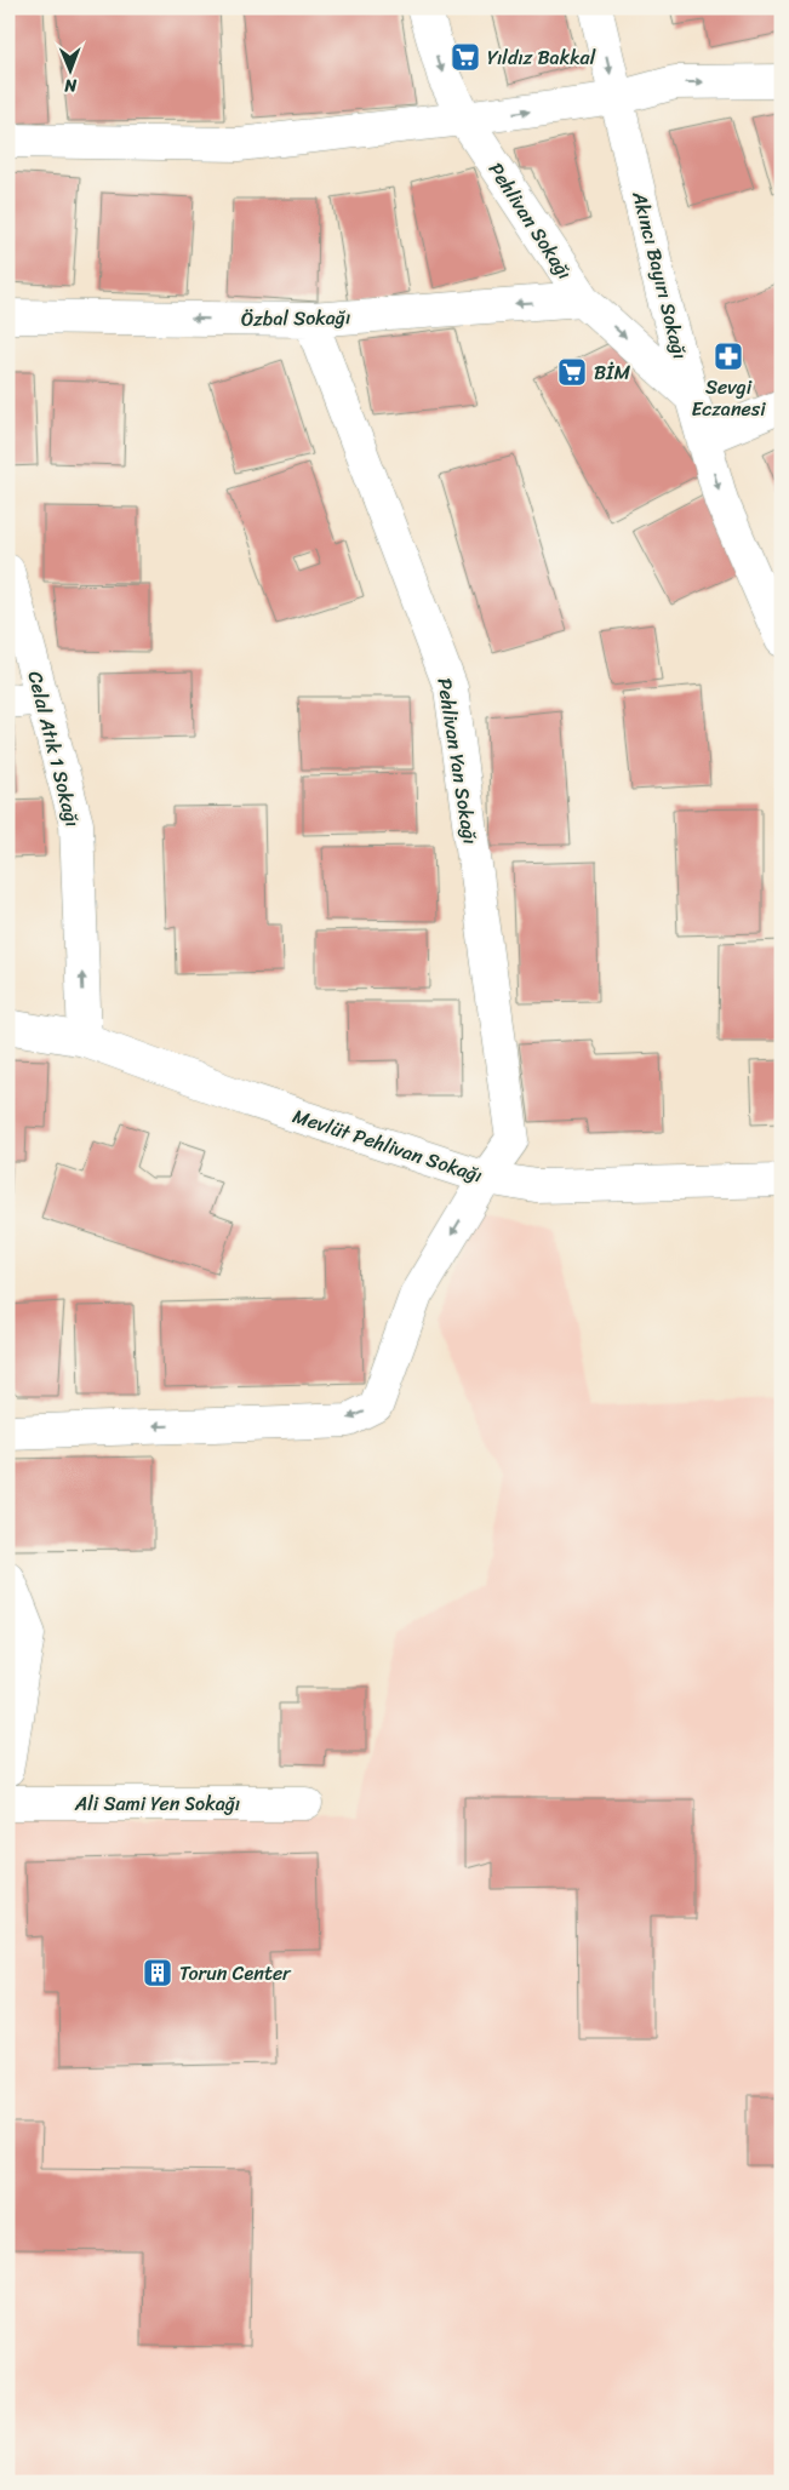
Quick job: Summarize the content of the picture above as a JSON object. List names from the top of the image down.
{
  "streets": {
    "street": [
      "Pehlivan Sokağı",
      "Akıncı Bayırı Sokağı",
      "Özbal Sokağı",
      "Celal Atık 1 Sokağı",
      "Pehlivan Yan Sokağı",
      "Mevlüt Pehlivan Sokağı",
      "Ali Sami Yen Sokağı"
    ]
  },
  "crossings": [
    ["Pehlivan Sokağı", "Akıncı Bayırı Sokağı"],
    ["Pehlivan Sokağı", "Özbal Sokağı"],
    ["Özbal Sokağı", "Pehlivan Yan Sokağı"],
    ["Celal Atık 1 Sokağı", "Mevlüt Pehlivan Sokağı"],
    ["Pehlivan Yan Sokağı", "Mevlüt Pehlivan Sokağı"]
  ],
  "one_way": [
    "Pehlivan Sokağı",
    "Akıncı Bayırı Sokağı",
    "Celal Atık 1 Sokağı",
    "Pehlivan Yan Sokağı"
  ],
  "places": {
    "supermarket": ["Yıldız Bakkal", "BİM"],
    "pharmacy": ["Sevgi Eczanesi"],
    "building": ["Torun Center"]
  },
  "north": "bottom"
}
